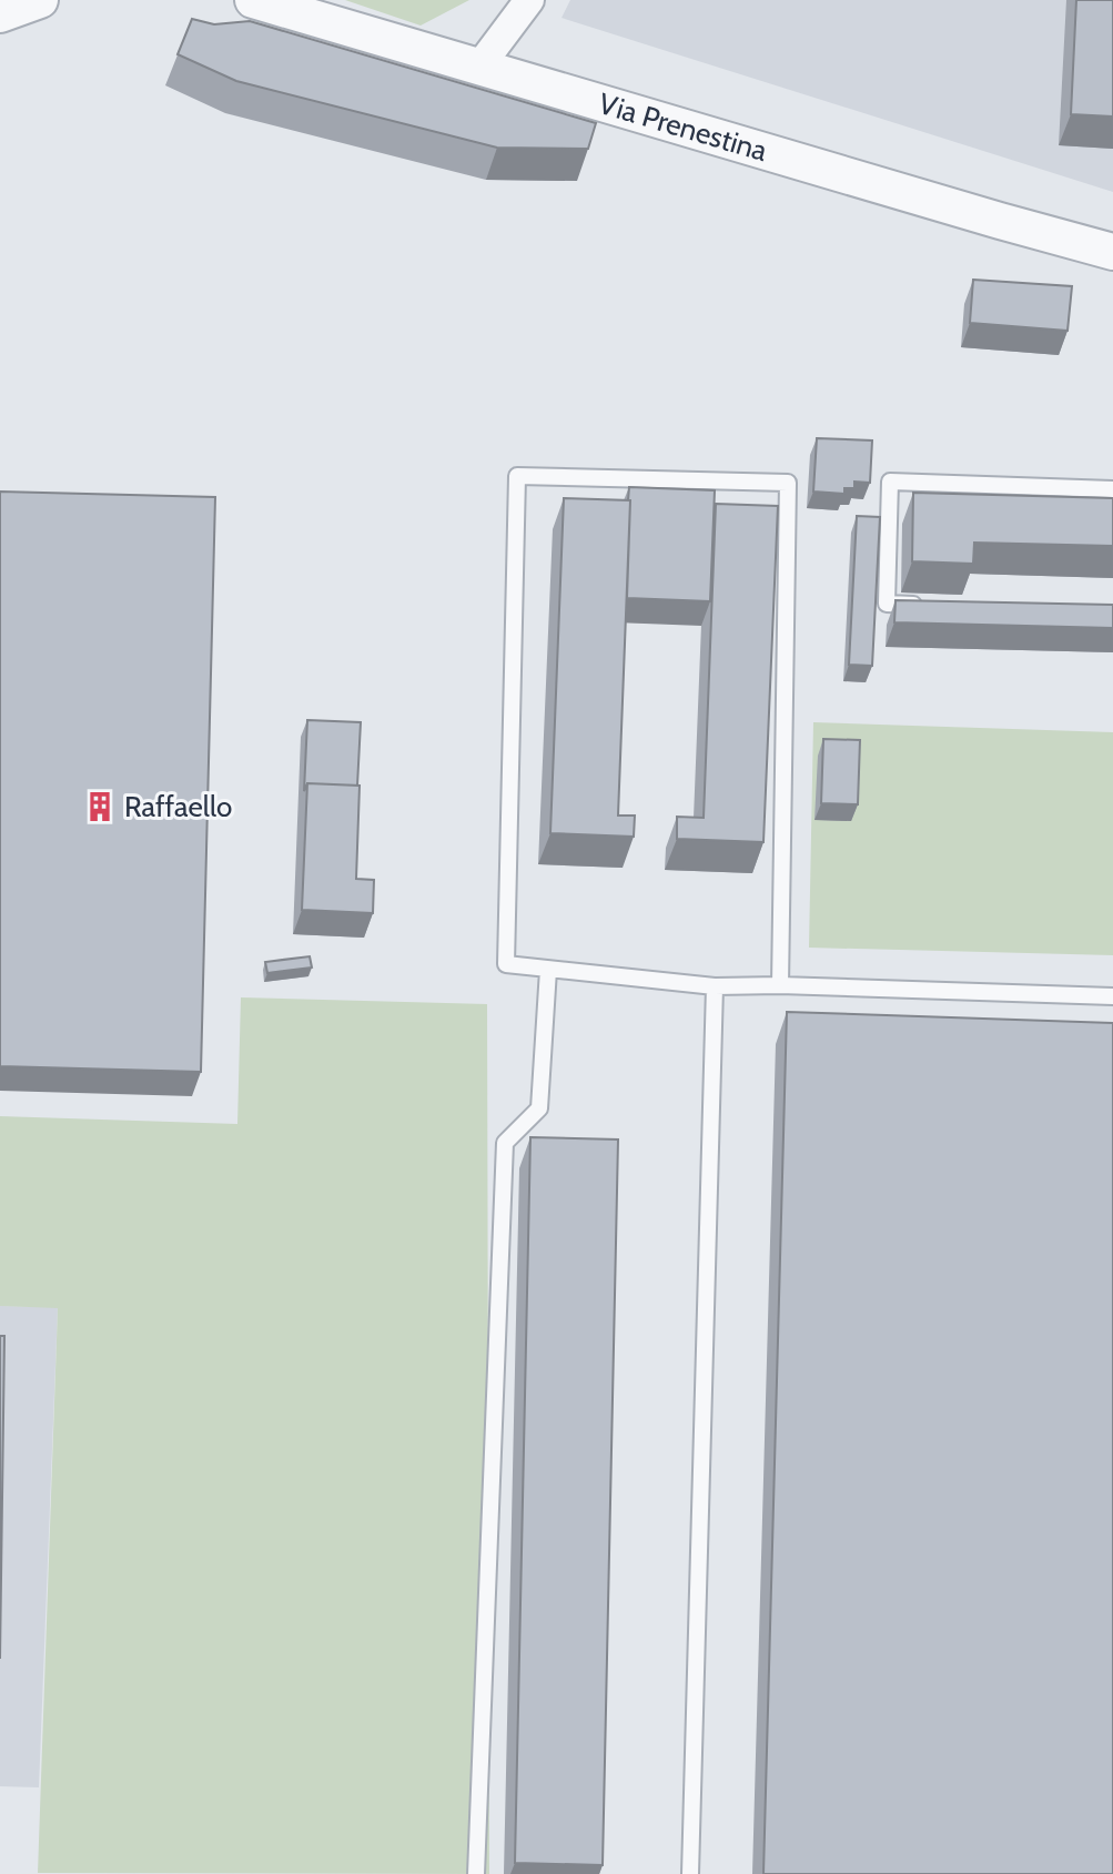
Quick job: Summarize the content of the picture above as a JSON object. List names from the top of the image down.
{
  "streets": {
    "street": ["Via Prenestina"]
  },
  "places": {
    "building": ["Raffaello"]
  }
}
